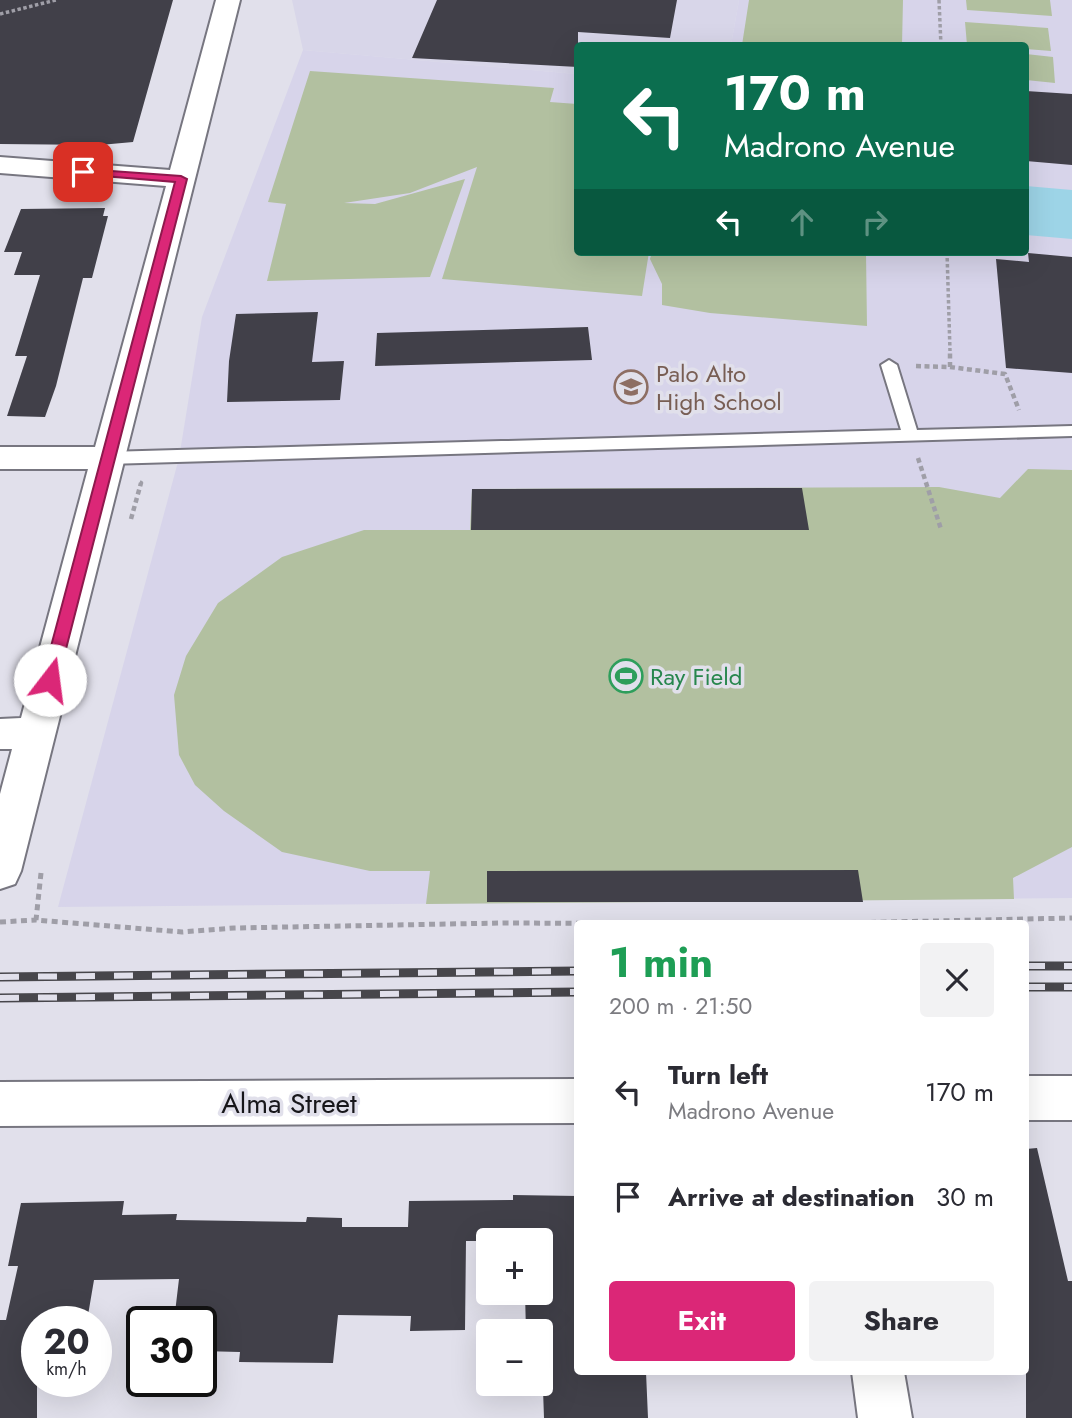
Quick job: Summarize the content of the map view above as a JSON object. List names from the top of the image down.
{
  "streets": {
    "street": ["Alma Street"]
  },
  "places": {
    "school or university": ["Palo Alto High School"],
    "sports": ["Ray Field"]
  },
  "page": {
    "turn": ["170 m", "Madrono Avenue"],
    "heading": ["1 min", "200 m · 21:50"],
    "list": [
      {
        "name": "Turn left",
        "note": "Madrono Avenue",
        "value": "170 m"
      },
      {
        "name": "Arrive at destination",
        "value": "30 m"
      }
    ],
    "map_buttons": ["+", "−"],
    "buttons": ["Exit", "Share"],
    "speed": "20 km/h",
    "limit": "30"
  }
}
